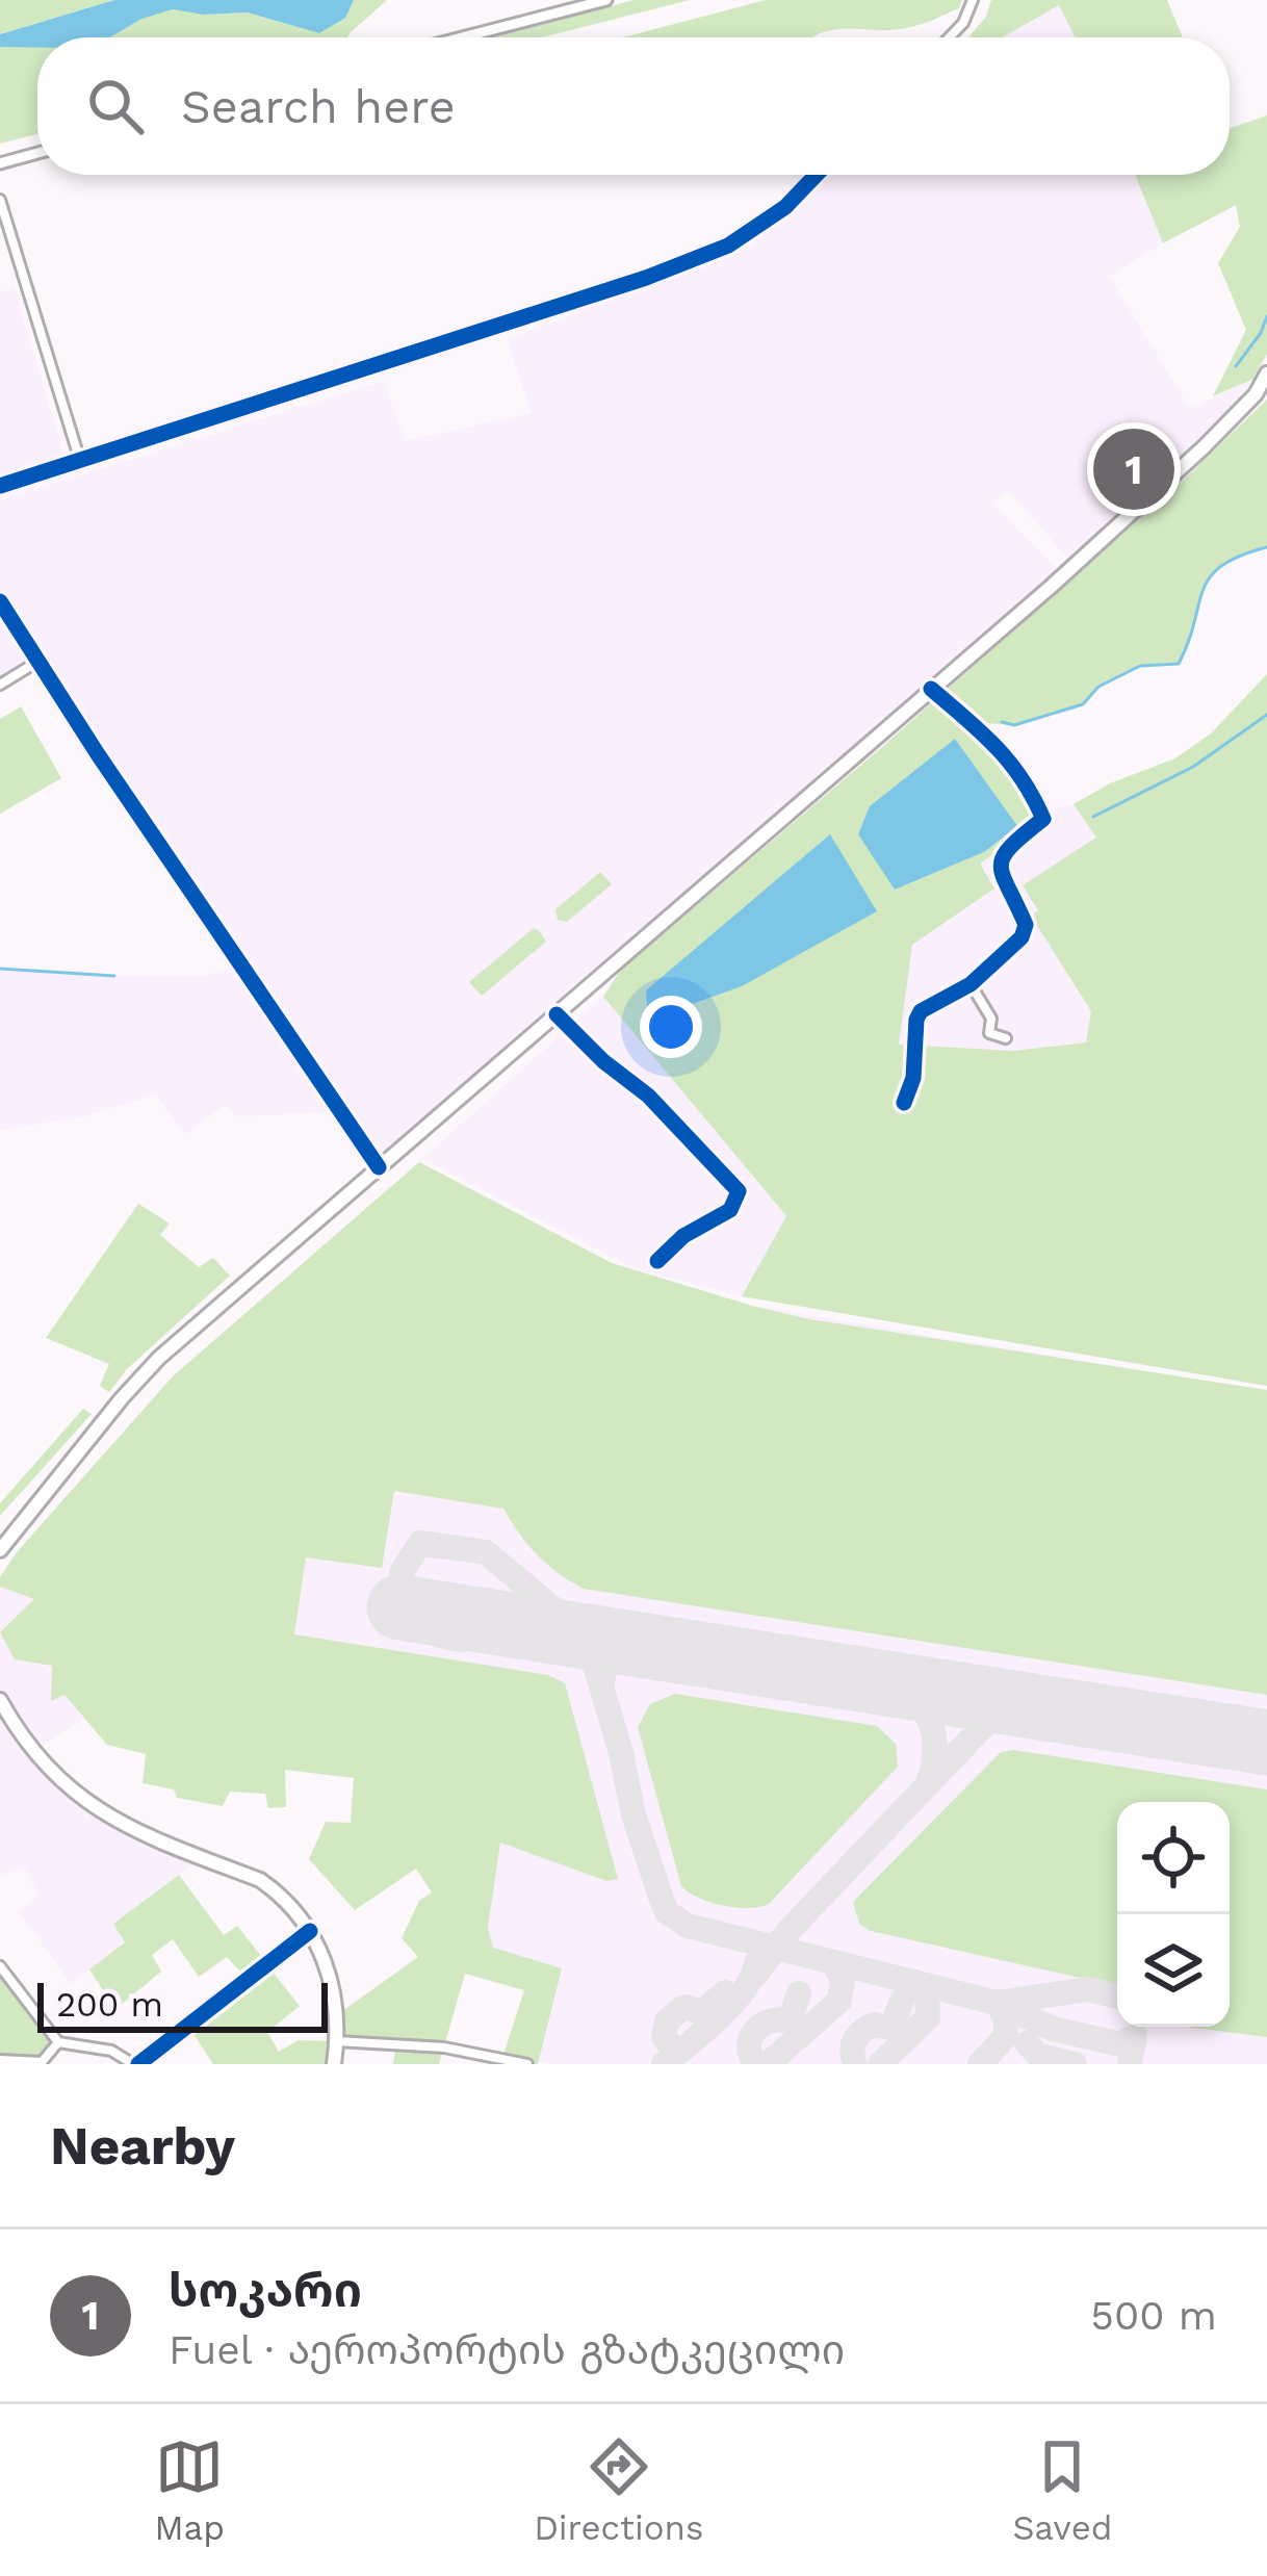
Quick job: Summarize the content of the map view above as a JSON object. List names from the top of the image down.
{
  "scale_bar": "200 m",
  "page": {
    "search": "Search here",
    "pins": "1",
    "scale": "200 m",
    "heading": "Nearby",
    "list": [
      {
        "mark": "1",
        "name": "სოკარი",
        "note": "Fuel · აეროპორტის გზატკეცილი",
        "value": "500 m"
      }
    ],
    "nav": ["Map", "Directions", "Saved"]
  }
}
